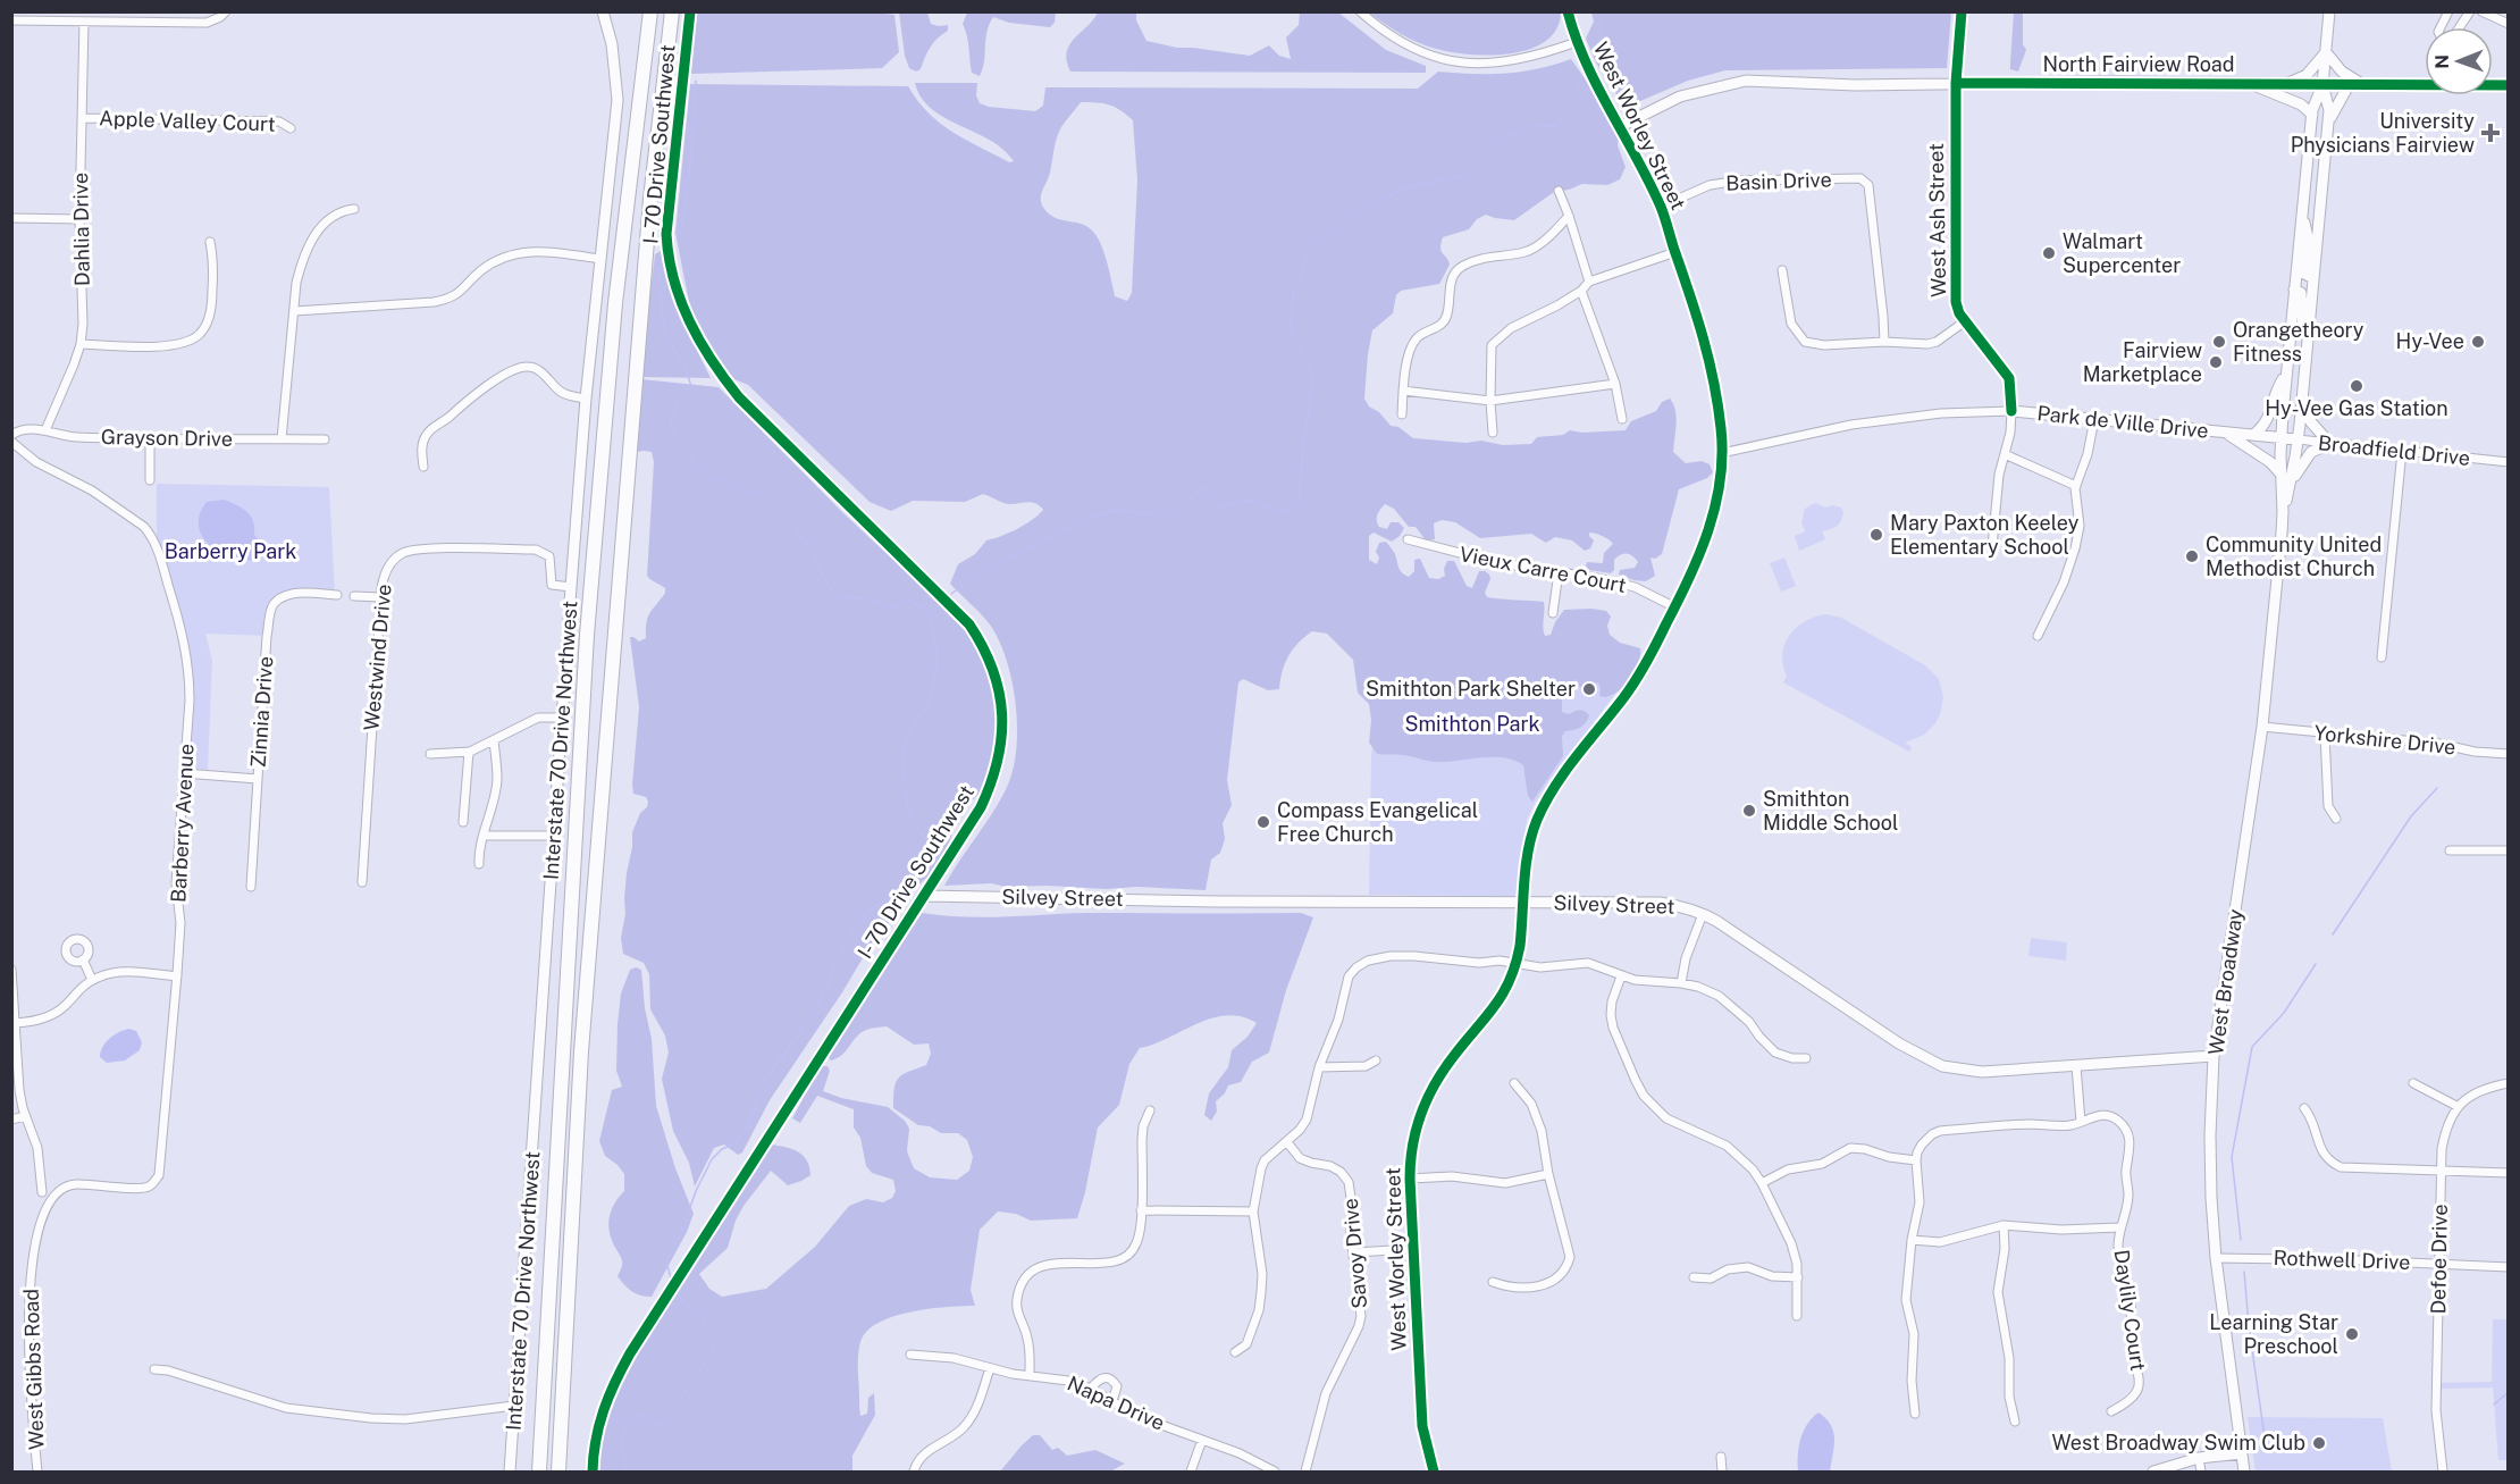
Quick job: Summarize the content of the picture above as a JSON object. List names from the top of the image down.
{
  "streets": {
    "street": [
      "North Fairview Road",
      "Apple Valley Court",
      "West Worley Street",
      "I- 70 Drive Southwest",
      "Basin Drive",
      "West Ash Street",
      "Dahlia Drive",
      "Park de Ville Drive",
      "Grayson Drive",
      "Broadfield Drive",
      "Vieux Carre Court",
      "Westwind Drive",
      "Zinnia Drive",
      "Interstate 70 Drive Northwest",
      "Yorkshire Drive",
      "Barberry Avenue",
      "Silvey Street",
      "West Broadway",
      "Savoy Drive",
      "Defoe Drive",
      "Rothwell Drive",
      "Daylily Court",
      "West Gibbs Road",
      "Napa Drive"
    ]
  },
  "crossings": [
    ["North Fairview Road", "West Worley Street"],
    ["North Fairview Road", "West Ash Street"],
    ["North Fairview Road", "West Broadway"],
    ["Apple Valley Court", "Dahlia Drive"],
    ["West Worley Street", "Basin Drive"],
    ["West Worley Street", "Park de Ville Drive"],
    ["West Worley Street", "Vieux Carre Court"],
    ["West Worley Street", "Silvey Street"],
    ["I- 70 Drive Southwest", "Silvey Street"],
    ["Basin Drive", "West Ash Street"],
    ["West Ash Street", "Park de Ville Drive"],
    ["Dahlia Drive", "Grayson Drive"],
    ["Park de Ville Drive", "Broadfield Drive"],
    ["Park de Ville Drive", "West Broadway"],
    ["Broadfield Drive", "West Broadway"],
    ["Westwind Drive", "Interstate 70 Drive Northwest"],
    ["Yorkshire Drive", "West Broadway"],
    ["Barberry Avenue", "West Gibbs Road"],
    ["Silvey Street", "West Broadway"],
    ["West Broadway", "Rothwell Drive"],
    ["Defoe Drive", "Rothwell Drive"]
  ],
  "parks": ["Barberry Park", "Smithton Park"],
  "places": {
    "health": ["University Physicians Fairview"],
    "other": [
      "Walmart Supercenter",
      "Orangetheory Fitness",
      "Hy-Vee",
      "Fairview Marketplace",
      "Hy-Vee Gas Station",
      "Mary Paxton Keeley Elementary School",
      "Community United Methodist Church",
      "Smithton Park Shelter",
      "Smithton Middle School",
      "Compass Evangelical Free Church",
      "Learning Star Preschool",
      "West Broadway Swim Club"
    ]
  },
  "north": "left"
}
